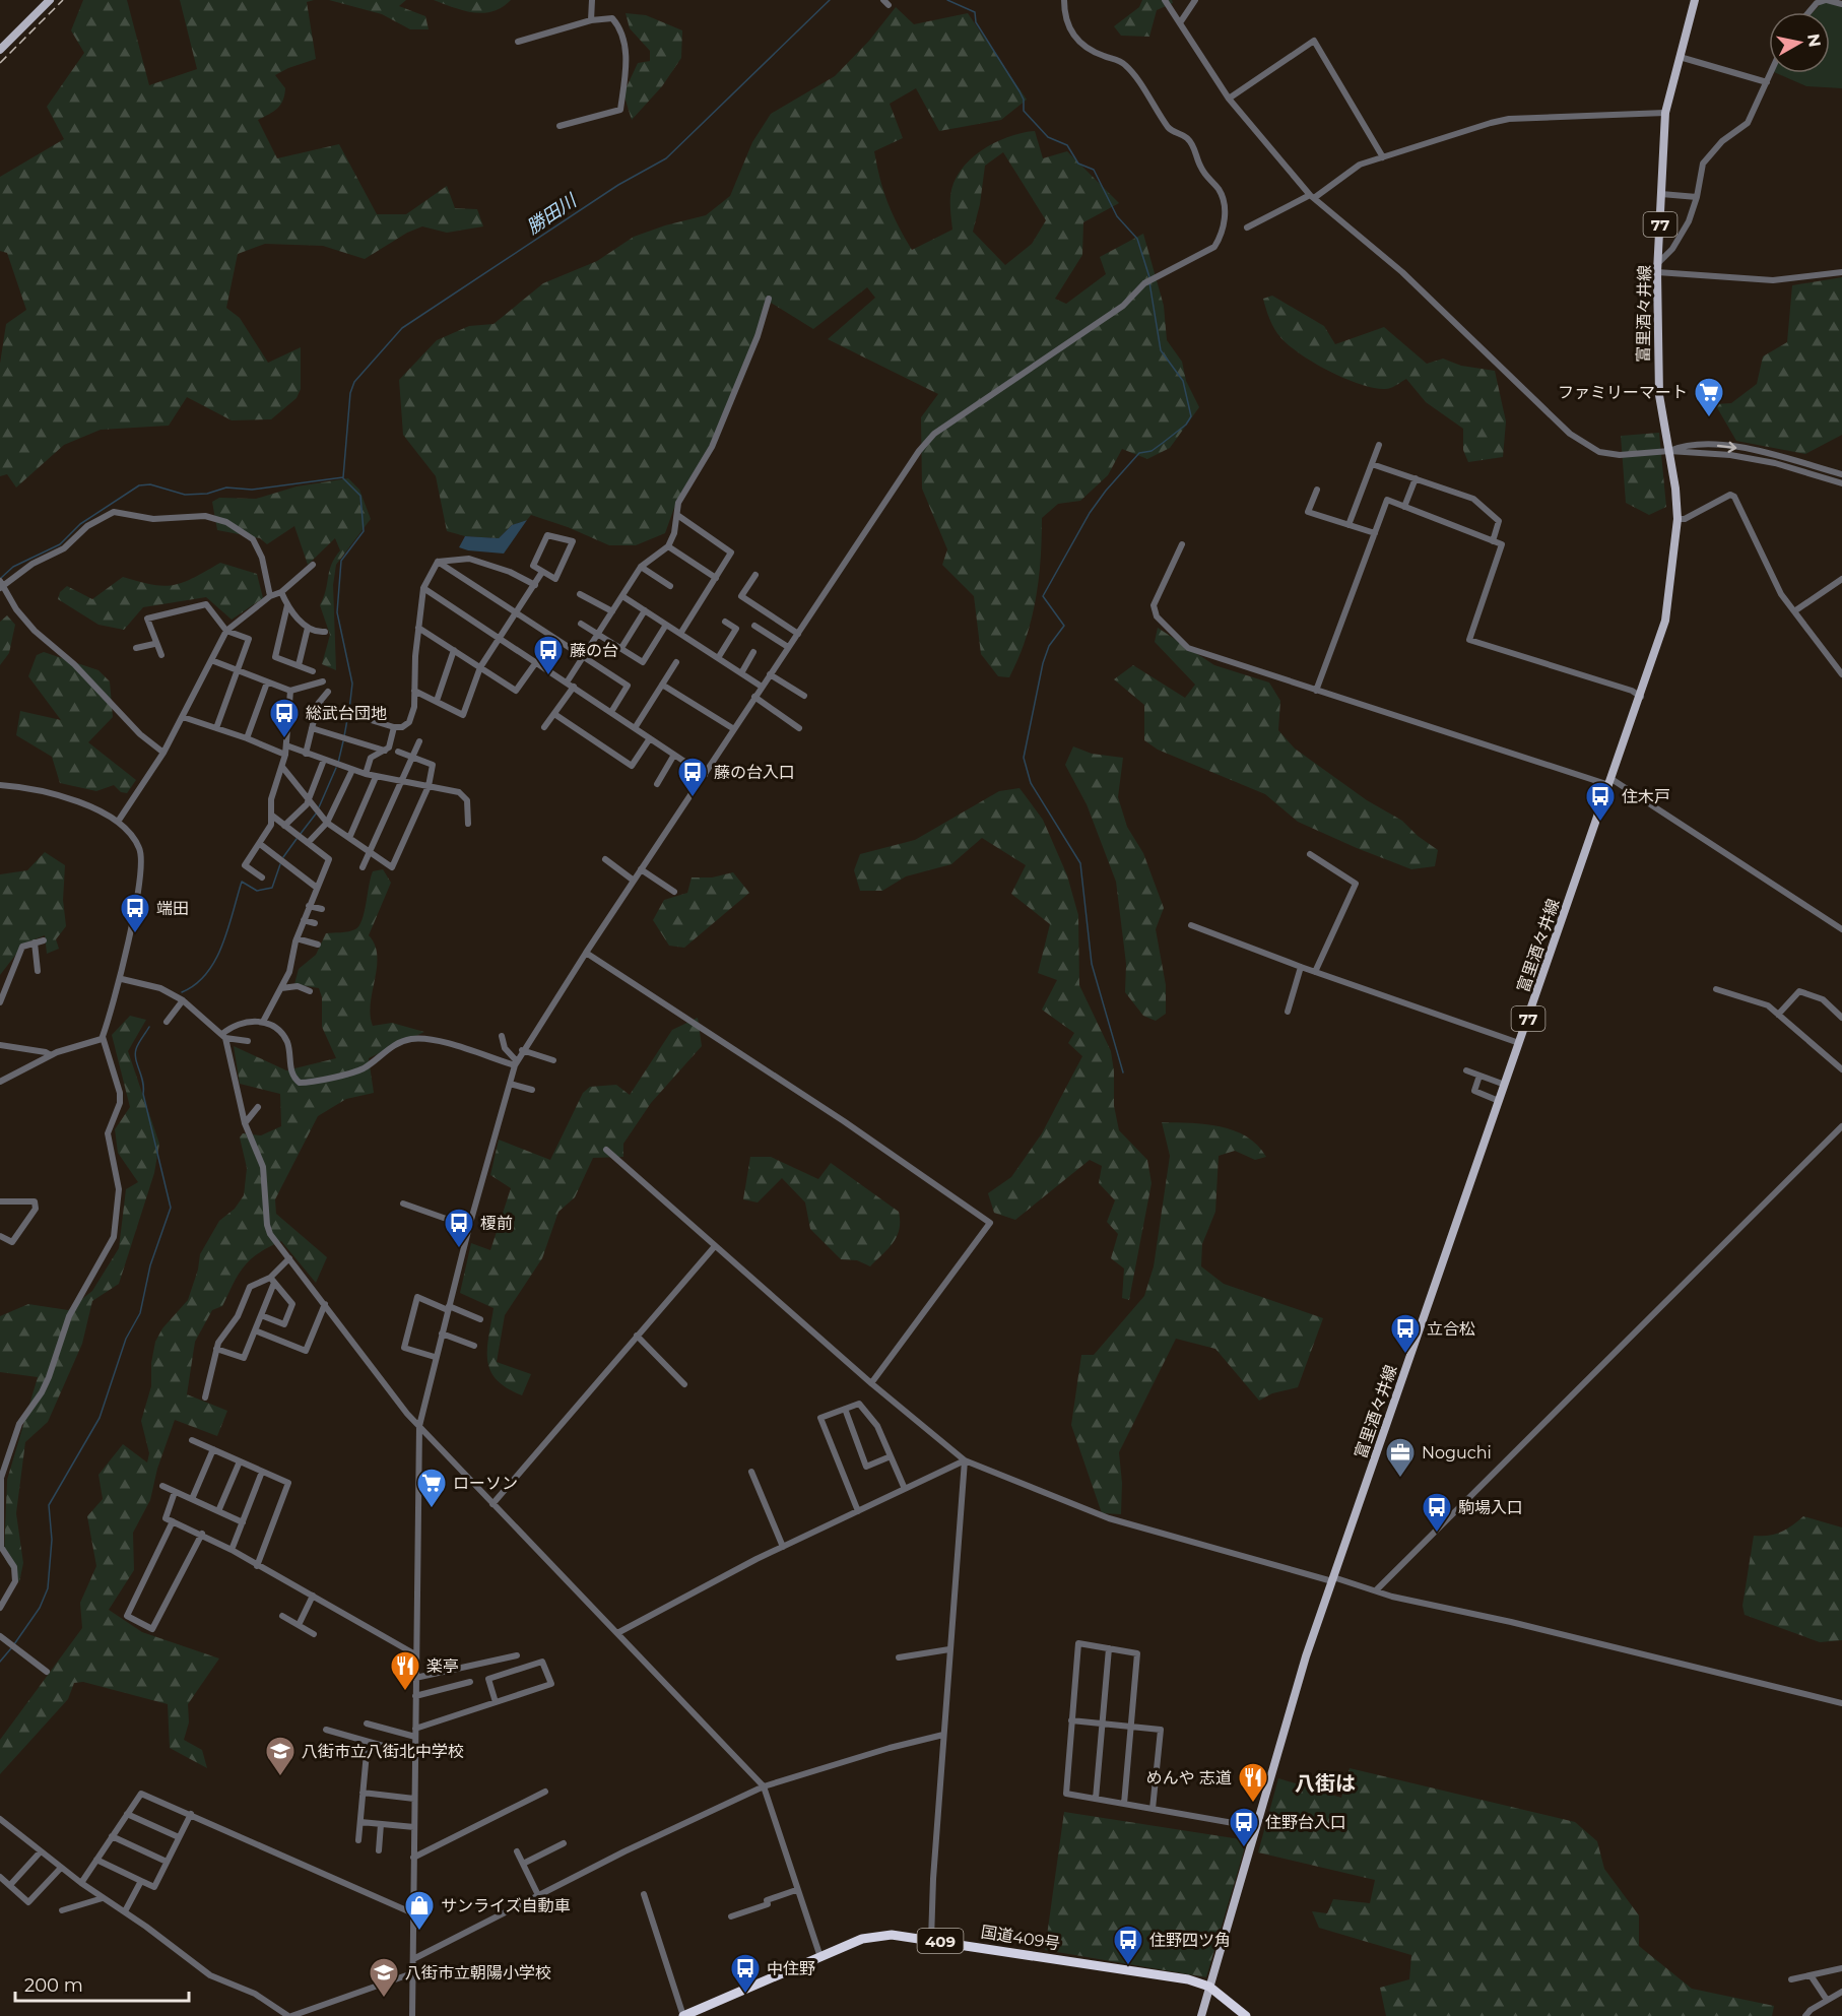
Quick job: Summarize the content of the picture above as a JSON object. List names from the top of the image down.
{
  "streets": {
    "highway": ["国道409号", "409"],
    "main road": ["77", "富里酒々井線"]
  },
  "crossings": [
    ["富里酒々井線", "国道409号"]
  ],
  "districts": ["八街は"],
  "water": ["勝田川"],
  "places": {
    "supermarket": ["ファミリーマート", "ローソン"],
    "bus stop": [
      "藤の台",
      "総武台団地",
      "藤の台入口",
      "住木戸",
      "端田",
      "榎前",
      "立合松",
      "駒場入口",
      "住野台入口",
      "住野四ツ角",
      "中住野"
    ],
    "office": ["Noguchi"],
    "restaurant": ["楽亭", "めんや 志道"],
    "school or university": ["八街市立八街北中学校", "八街市立朝陽小学校"],
    "shop": ["サンライズ自動車"]
  },
  "scale_bar": "200 m",
  "north": "right"
}
